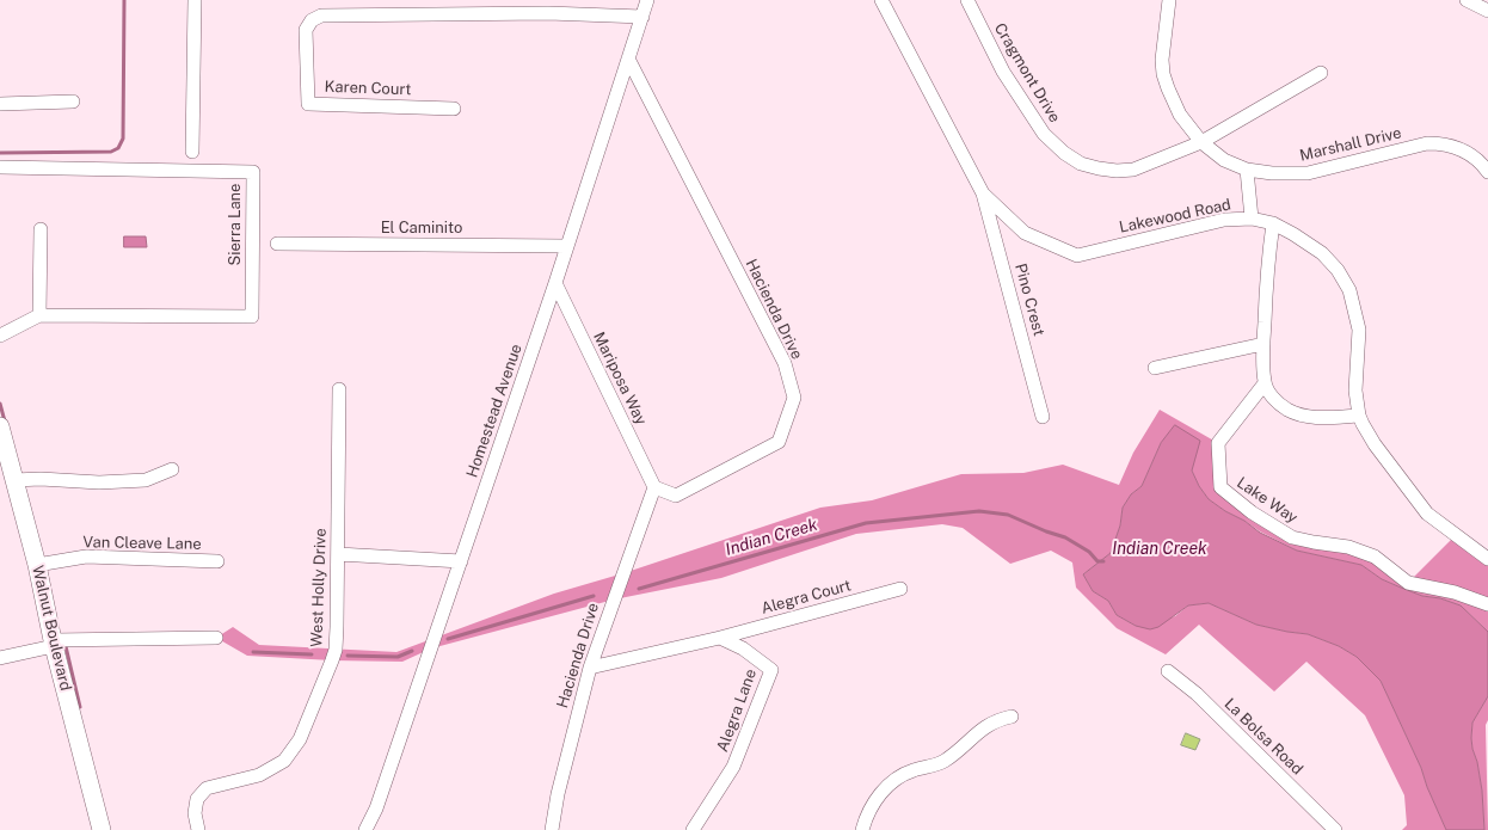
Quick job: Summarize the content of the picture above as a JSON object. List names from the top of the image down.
{
  "streets": {
    "street": [
      "Cragmont Drive",
      "Karen Court",
      "Marshall Drive",
      "Lakewood Road",
      "Sierra Lane",
      "El Caminito",
      "Pino Crest",
      "Hacienda Drive",
      "Mariposa Way",
      "Homestead Avenue",
      "Lake Way",
      "Van Cleave Lane",
      "West Holly Drive",
      "Alegra Court",
      "Walnut Boulevard",
      "Alegra Lane",
      "La Bolsa Road"
    ]
  },
  "crossings": [
    ["Cragmont Drive", "Marshall Drive"],
    ["Karen Court", "Homestead Avenue"],
    ["Lakewood Road", "Pino Crest"],
    ["El Caminito", "Homestead Avenue"],
    ["Hacienda Drive", "Mariposa Way"],
    ["Hacienda Drive", "Homestead Avenue"],
    ["Mariposa Way", "Homestead Avenue"],
    ["Van Cleave Lane", "Walnut Boulevard"],
    ["Alegra Court", "Alegra Lane"]
  ],
  "water": ["Indian Creek"]
}
